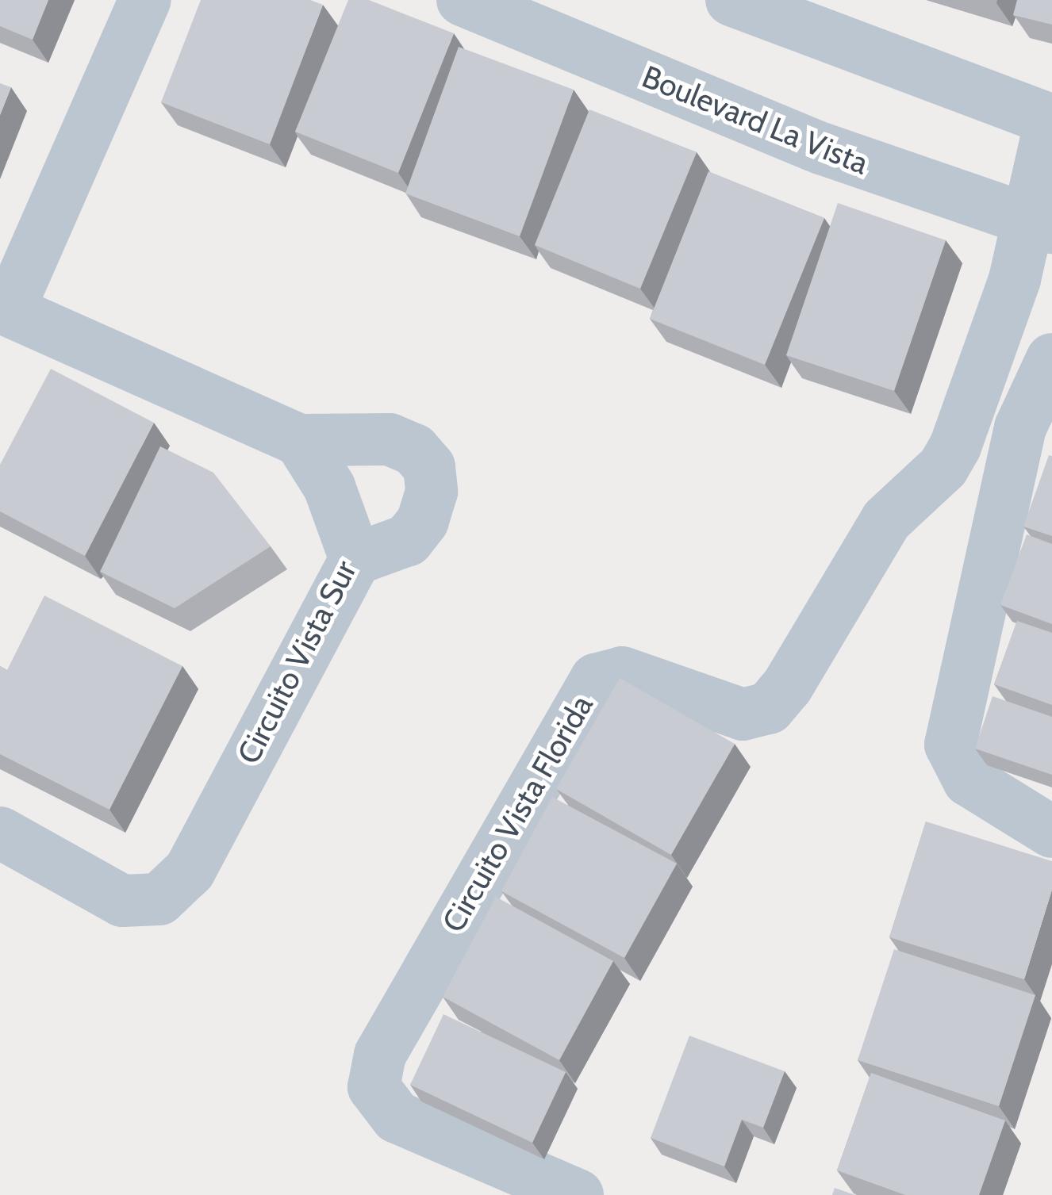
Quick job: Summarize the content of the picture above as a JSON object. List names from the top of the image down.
{
  "streets": {
    "street": ["Boulevard La Vista", "Circuito Vista Sur", "Circuito Vista Florida"]
  },
  "crossings": [
    ["Boulevard La Vista", "Circuito Vista Florida"]
  ]
}
